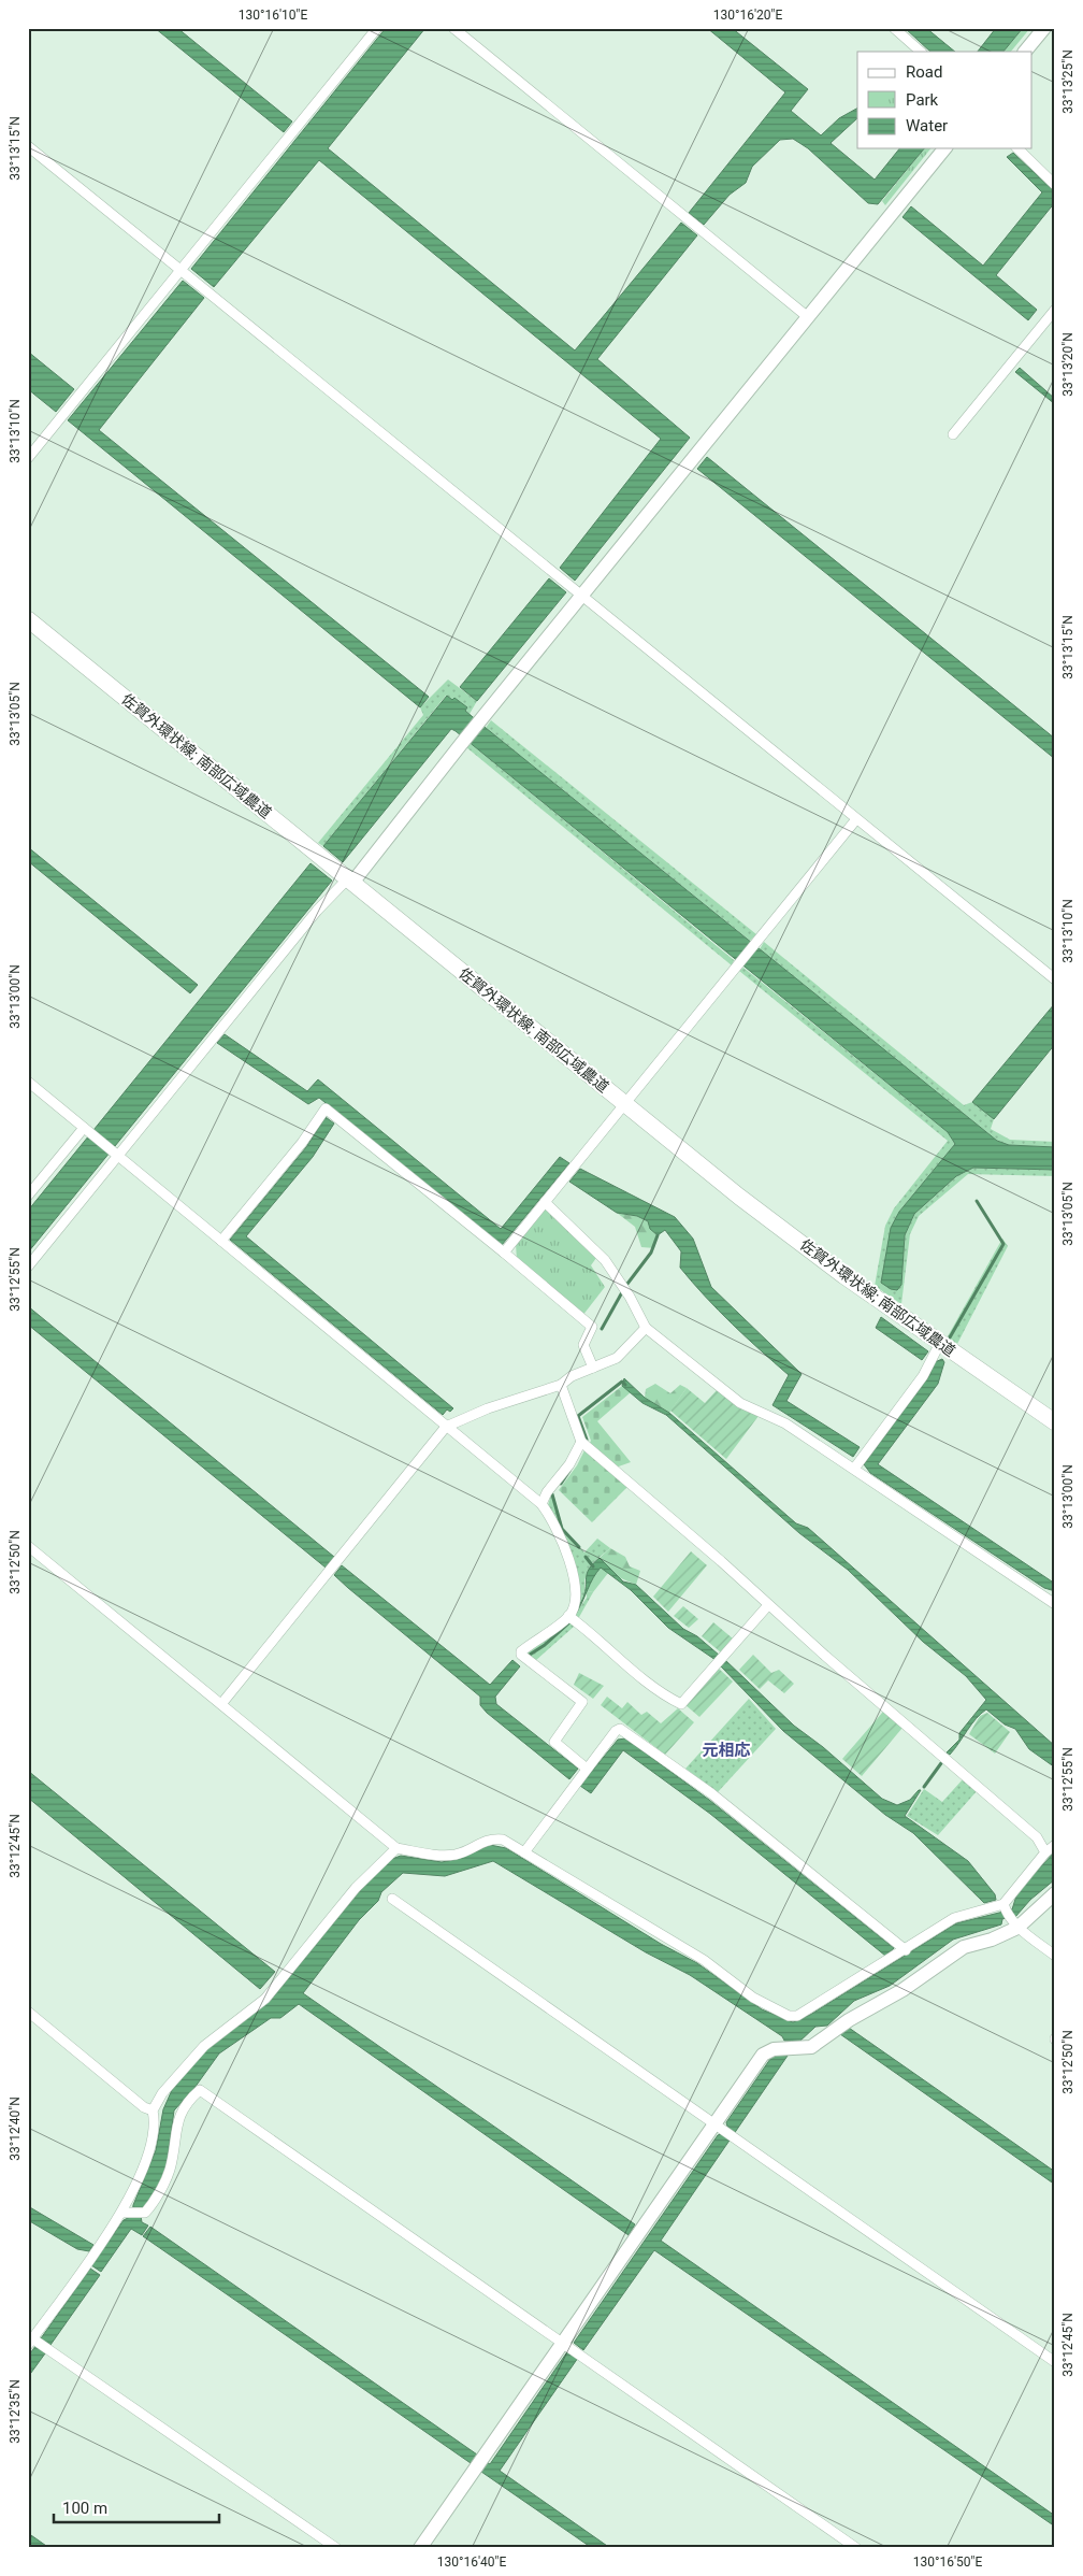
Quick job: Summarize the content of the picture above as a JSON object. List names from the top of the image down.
{
  "streets": {
    "main road": ["佐賀外環状線; 南部広域農道"]
  },
  "districts": ["元相応"],
  "legend": ["Road", "Park", "Water"],
  "scale_bar": "100 m",
  "coordinates": [
    "130°16'10\"E",
    "130°16'20\"E",
    "33°13'25\"N",
    "33°13'15\"N",
    "33°13'20\"N",
    "33°13'10\"N",
    "33°13'05\"N",
    "33°13'00\"N",
    "33°12'55\"N",
    "33°12'50\"N",
    "33°12'45\"N",
    "33°12'40\"N",
    "33°12'35\"N",
    "130°16'40\"E",
    "130°16'50\"E"
  ]
}
